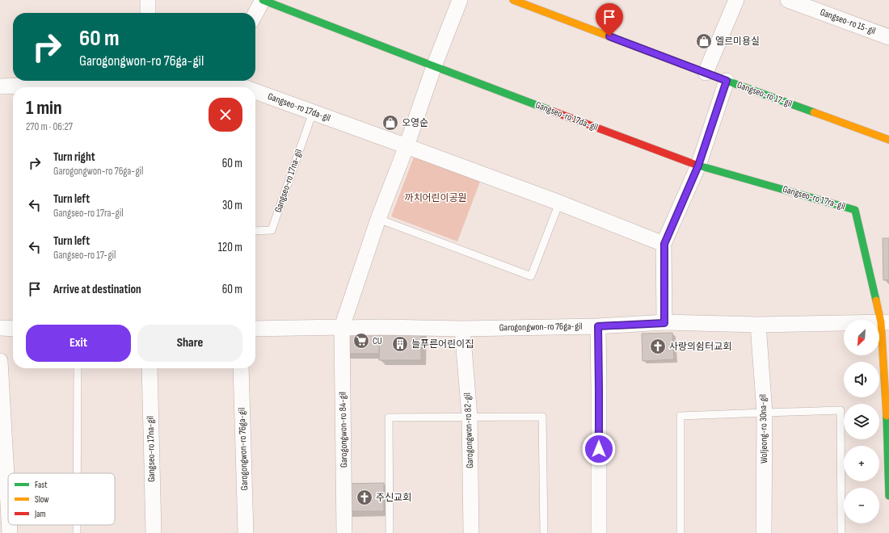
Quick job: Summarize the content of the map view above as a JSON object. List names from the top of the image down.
{
  "streets": {
    "street": [
      "Gangseo-ro 15-gil",
      "Gangseo-ro 17-gil",
      "Gangseo-ro 17da-gil",
      "Gangseo-ro 17na-gil",
      "Gangseo-ro 17ra-gil",
      "Garogongwon-ro 76ga-gil",
      "Woljeong-ro 30na-gil",
      "Garogongwon-ro 84-gil",
      "Garogongwon-ro 82-gil"
    ]
  },
  "crossings": [
    ["Gangseo-ro 17da-gil", "Gangseo-ro 17na-gil"],
    ["Gangseo-ro 17da-gil", "Gangseo-ro 17ra-gil"],
    ["Gangseo-ro 17ra-gil", "Garogongwon-ro 76ga-gil"],
    ["Garogongwon-ro 76ga-gil", "Woljeong-ro 30na-gil"],
    ["Garogongwon-ro 76ga-gil", "Garogongwon-ro 84-gil"],
    ["Garogongwon-ro 76ga-gil", "Garogongwon-ro 82-gil"]
  ],
  "parks": ["까치어린이공원"],
  "places": {
    "shop": ["엘르미용실", "오영순"],
    "supermarket": ["CU"],
    "building": ["늘푸른어린이집"],
    "church": ["사랑의쉼터교회", "주신교회"]
  },
  "legend": ["Fast", "Slow", "Jam"],
  "north": "bottom left",
  "page": {
    "turn": ["60 m", "Garogongwon-ro 76ga-gil"],
    "heading": ["1 min", "270 m · 06:27"],
    "list": [
      {
        "name": "Turn right",
        "note": "Garogongwon-ro 76ga-gil",
        "value": "60 m"
      },
      {
        "name": "Turn left",
        "note": "Gangseo-ro 17ra-gil",
        "value": "30 m"
      },
      {
        "name": "Turn left",
        "note": "Gangseo-ro 17-gil",
        "value": "120 m"
      },
      {
        "name": "Arrive at destination",
        "value": "60 m"
      }
    ],
    "buttons": ["Exit", "Share"],
    "map_buttons": ["+", "−"]
  }
}
